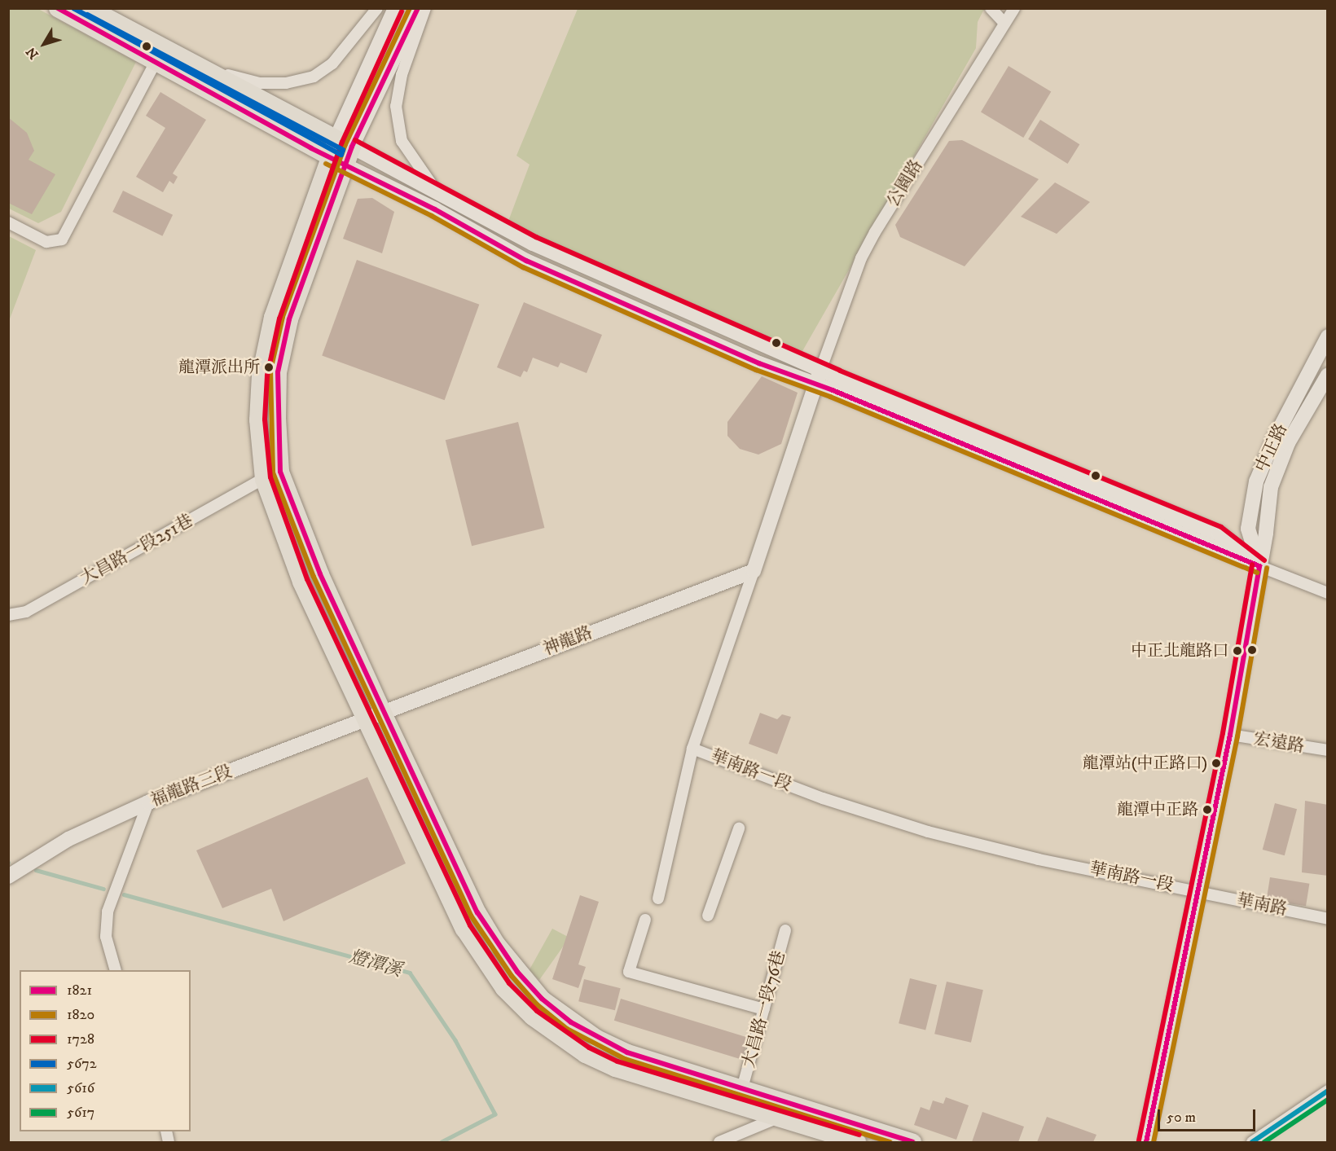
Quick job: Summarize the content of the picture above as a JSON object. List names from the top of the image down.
{
  "streets": {
    "main road": [
      "中正路",
      "神龍路",
      "華南路一段",
      "福龍路三段"
    ],
    "street": [
      "公園路",
      "大昌路一段251巷",
      "宏遠路",
      "華南路",
      "大昌路一段76巷"
    ]
  },
  "crossings": [
    ["公園路", "華南路一段"],
    ["中正路", "宏遠路"],
    ["中正路", "華南路一段"],
    ["中正路", "華南路"],
    ["神龍路", "華南路一段"],
    ["神龍路", "福龍路三段"],
    ["華南路一段", "華南路"]
  ],
  "water": ["燈潭溪"],
  "places": [
    "龍潭派出所",
    "中正北龍路口",
    "龍潭站(中正路口)",
    "龍潭中正路"
  ],
  "lines": [
    "transit line 1821",
    "transit line 1820",
    "transit line 5672",
    "transit line 1728",
    "transit line 5616",
    "transit line 5617"
  ],
  "legend": [
    "1821",
    "1820",
    "1728",
    "5672",
    "5616",
    "5617"
  ],
  "scale_bar": "50 m",
  "north": "bottom left"
}
